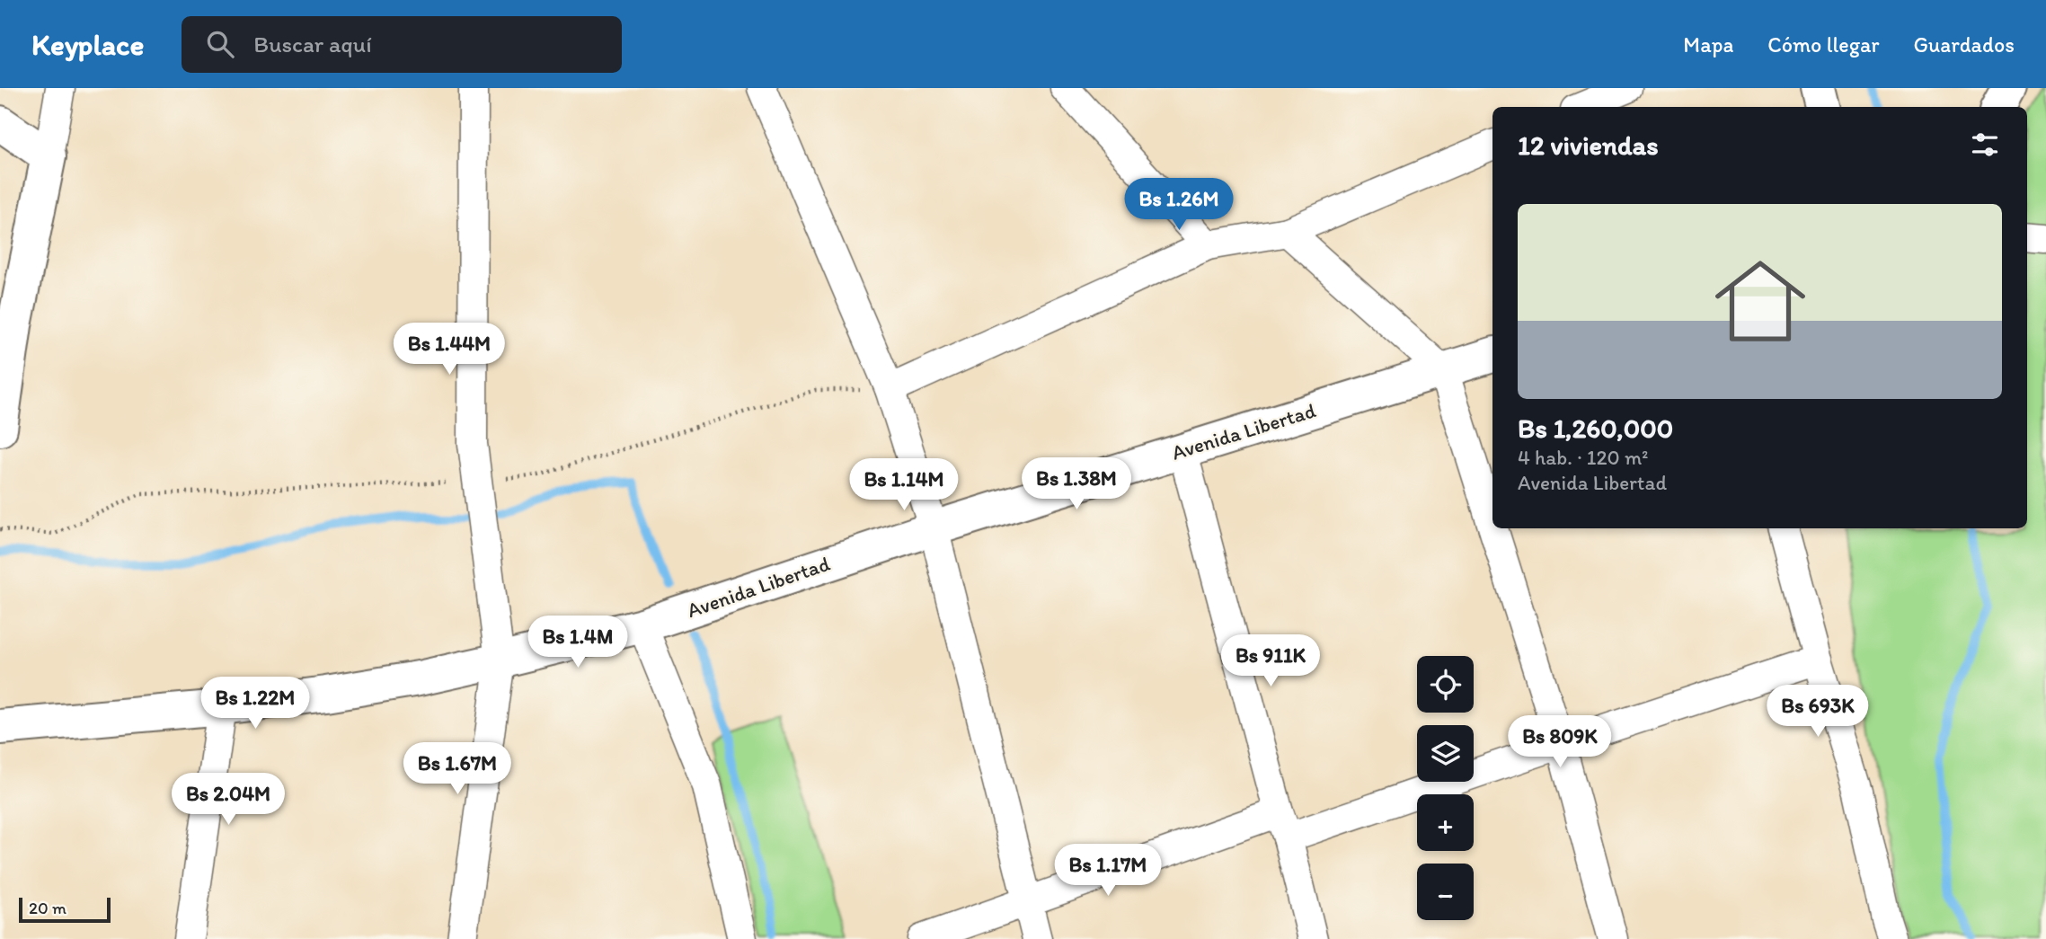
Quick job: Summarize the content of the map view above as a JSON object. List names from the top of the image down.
{
  "streets": {
    "main road": ["Avenida Libertad"]
  },
  "scale_bar": "20 m",
  "page": {
    "header": "Keyplace",
    "search": "Buscar aquí",
    "nav": ["Mapa", "Cómo llegar", "Guardados"],
    "heading": "12 viviendas",
    "price": [
      "Bs 1.26M",
      "Bs 1.44M",
      "Bs 1.38M",
      "Bs 1.14M",
      "Bs 1.4M",
      "Bs 911K",
      "Bs 1.22M",
      "Bs 693K",
      "Bs 809K",
      "Bs 1.67M",
      "Bs 2.04M",
      "Bs 1.17M"
    ],
    "list": [
      {
        "name": "Bs 1,260,000",
        "note": "4 hab. · 120 m² · Avenida Libertad"
      }
    ],
    "map_buttons": ["+", "−"],
    "scale": "20 m"
  }
}
